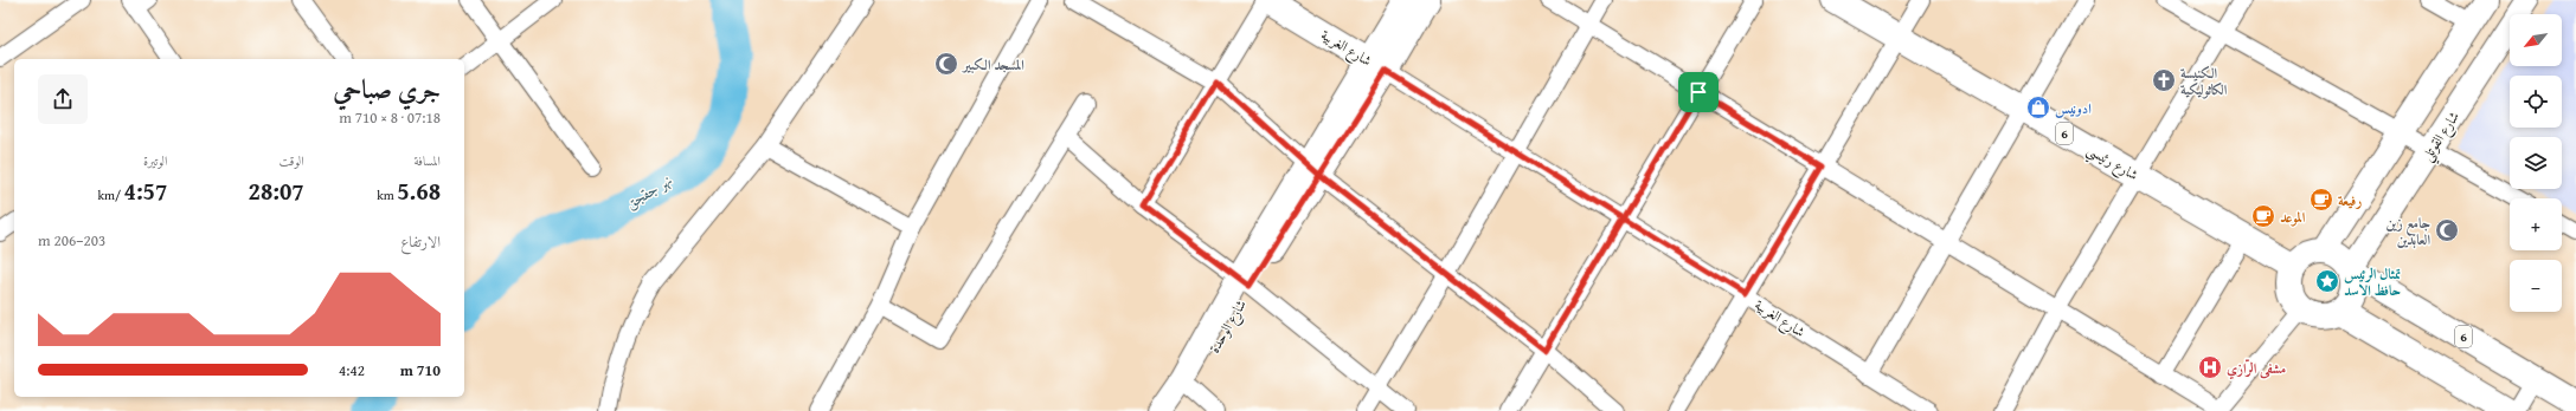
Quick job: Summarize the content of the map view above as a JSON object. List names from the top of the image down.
{
  "streets": {
    "highway": [
      "شارع الغربية",
      "6",
      "شارع رئيسي",
      "شارع الوحدة"
    ],
    "street": ["شارع القوتلي"]
  },
  "crossings": [
    ["شارع الغربية", "شارع الوحدة"],
    ["6", "شارع القوتلي"],
    ["6", "شارع رئيسي"],
    ["شارع القوتلي", "شارع رئيسي"]
  ],
  "water": ["نهر جقجق"],
  "places": {
    "mosque": ["المسجد الكبير", "جامع زين العابدين"],
    "church": ["الكنيسة الكاثوليكية"],
    "shop": ["ادونيس"],
    "cafe": ["رفيعة", "الموعد"],
    "place": ["تمثال الرئيس حافظ الاسد"],
    "hospital": ["مشفى الرّازي"]
  },
  "north": "bottom left",
  "page": {
    "map_buttons": ["+", "−"],
    "heading": ["جري صباحي", "07:18 · 8 × 710 m"],
    "stats": [
      ["المسافة", "5.68 km"],
      ["الوقت", "28:07"],
      ["الوتيرة", "4:57 /km"]
    ],
    "chart": ["الارتفاع", "203–206 m"],
    "list": [
      {
        "name": "710 m",
        "note": "4:42"
      }
    ]
  }
}
